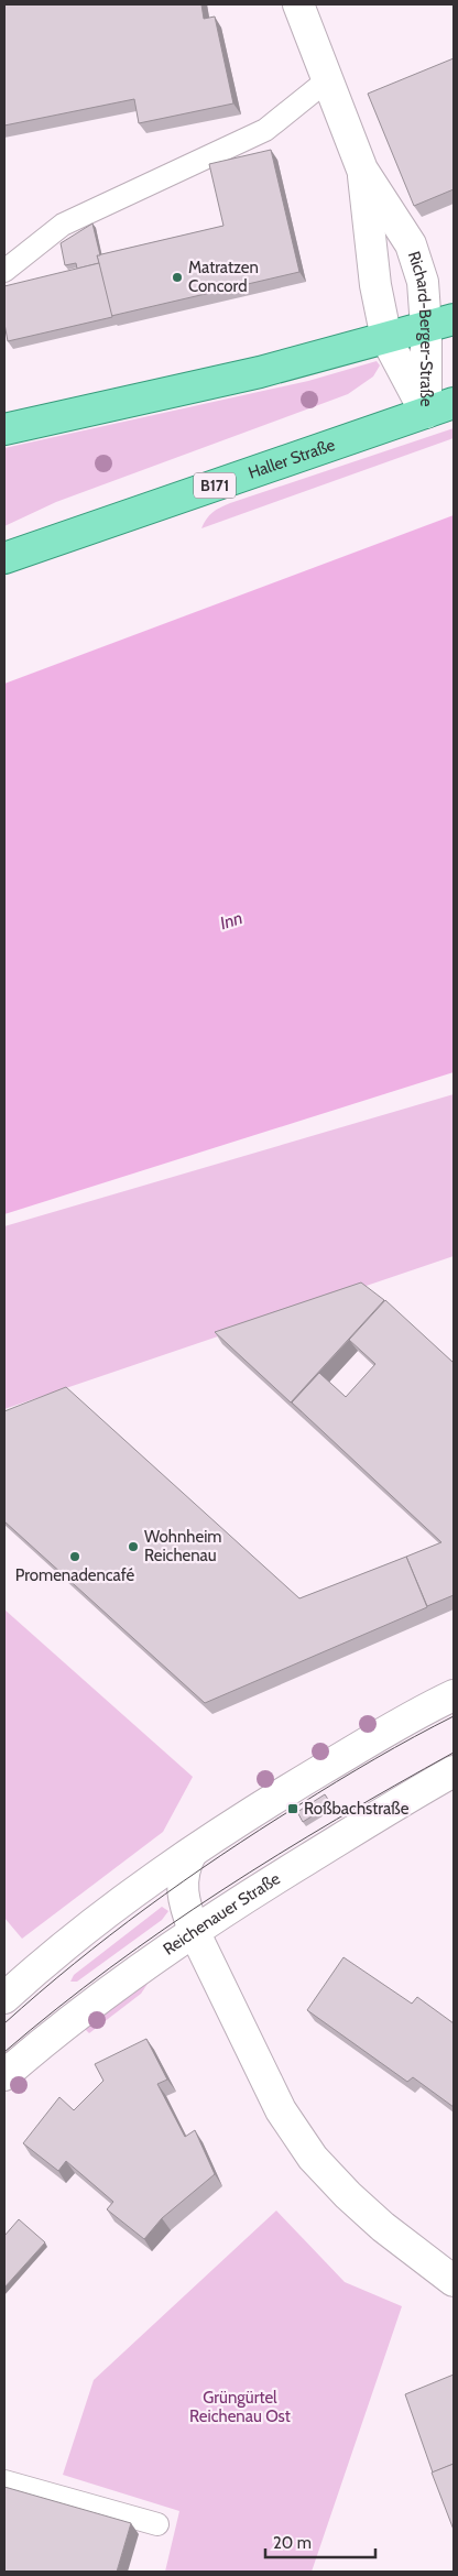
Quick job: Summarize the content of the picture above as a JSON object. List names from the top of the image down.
{
  "streets": {
    "main road": ["Haller Straße", "B171"],
    "street": ["Richard-Berger-Straße", "Reichenauer Straße"]
  },
  "crossings": [
    ["Richard-Berger-Straße", "Haller Straße"]
  ],
  "water": ["Inn"],
  "parks": ["Grüngürtel Reichenau Ost"],
  "places": {
    "other": ["Matratzen Concord", "Wohnheim Reichenau", "Promenadencafé"],
    "transit": ["Roßbachstraße"]
  },
  "scale_bar": "20 m"
}
